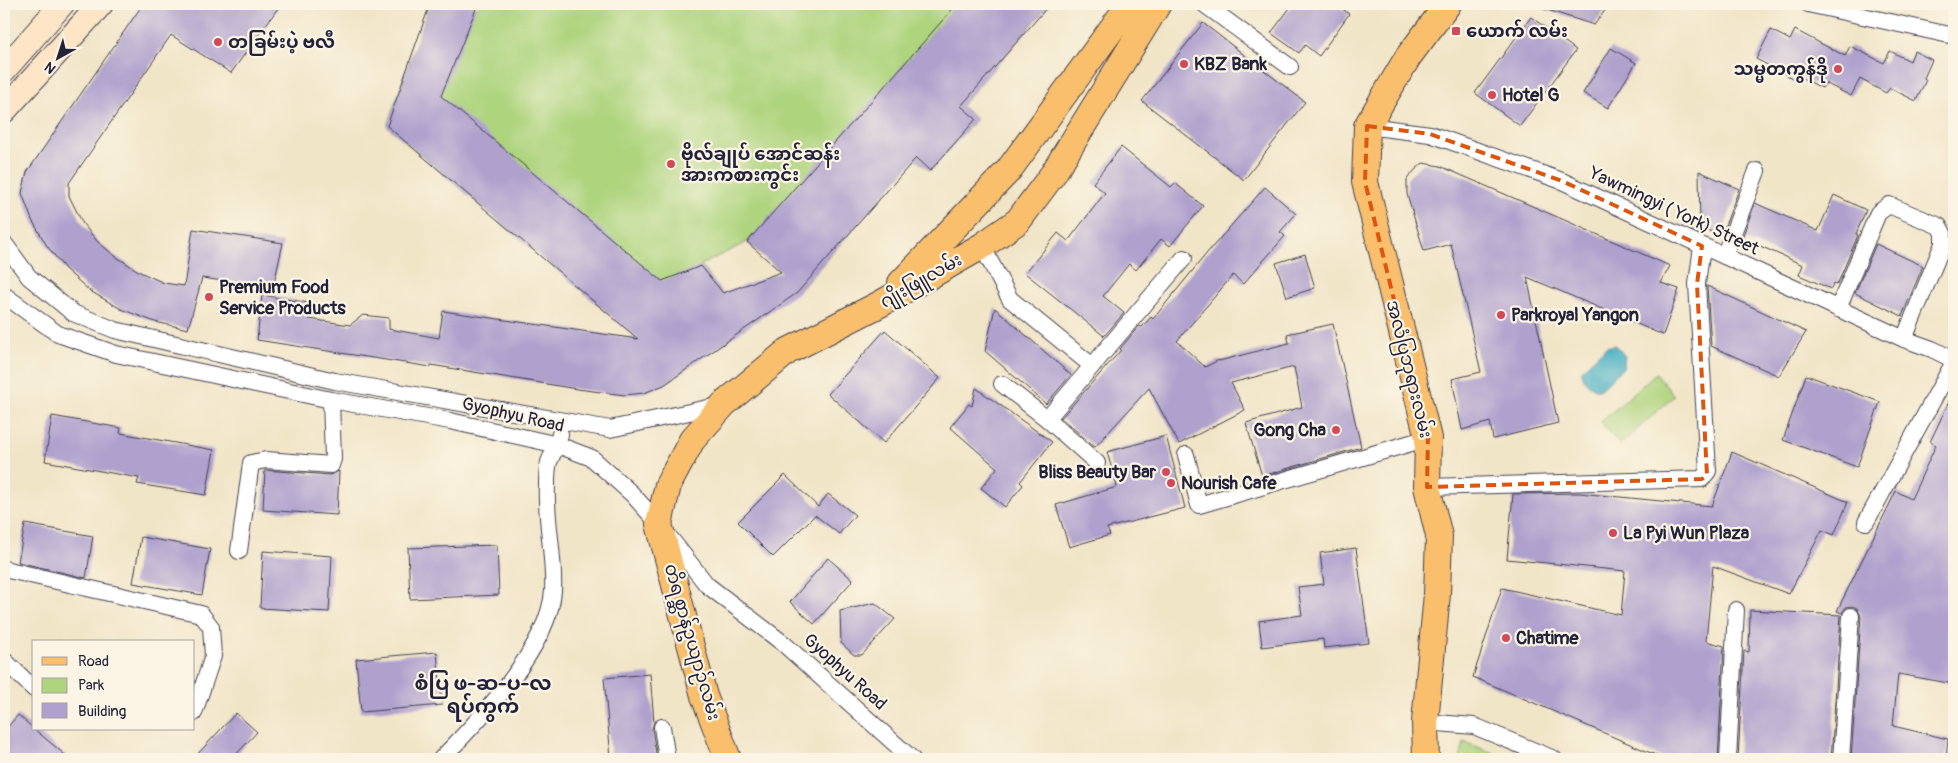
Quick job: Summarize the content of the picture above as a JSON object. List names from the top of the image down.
{
  "streets": {
    "main road": ["ဂျိုးဖြူလမ်း", "အလံပြဘုရားလမ်း", "တိရစ္ဆာန်ဥယျာဉ်လမ်း"],
    "street": ["Yawmingyi ( York) Street", "Gyophyu Road"]
  },
  "crossings": [
    ["Yawmingyi ( York) Street", "အလံပြဘုရားလမ်း"],
    ["ဂျိုးဖြူလမ်း", "Gyophyu Road"],
    ["ဂျိုးဖြူလမ်း", "တိရစ္ဆာန်ဥယျာဉ်လမ်း"],
    ["Gyophyu Road", "တိရစ္ဆာန်ဥယျာဉ်လမ်း"]
  ],
  "districts": ["စံပြ ဖ-ဆ-ပ-လ ရပ်ကွက်"],
  "places": {
    "transit": ["ယောက် လမ်း"],
    "other": [
      "တခြမ်းပဲ့ ဗလီ",
      "KBZ Bank",
      "သမ္မတကွန်ဒို",
      "Hotel G",
      "ဗိုလ်ချုပ် အောင်ဆန်း အားကစားကွင်း",
      "Premium Food Service Products",
      "Parkroyal Yangon",
      "Gong Cha",
      "Bliss Beauty Bar",
      "Nourish Cafe",
      "La Pyi Wun Plaza",
      "Chatime"
    ]
  },
  "legend": ["Road", "Park", "Building"],
  "north": "bottom left"
}
